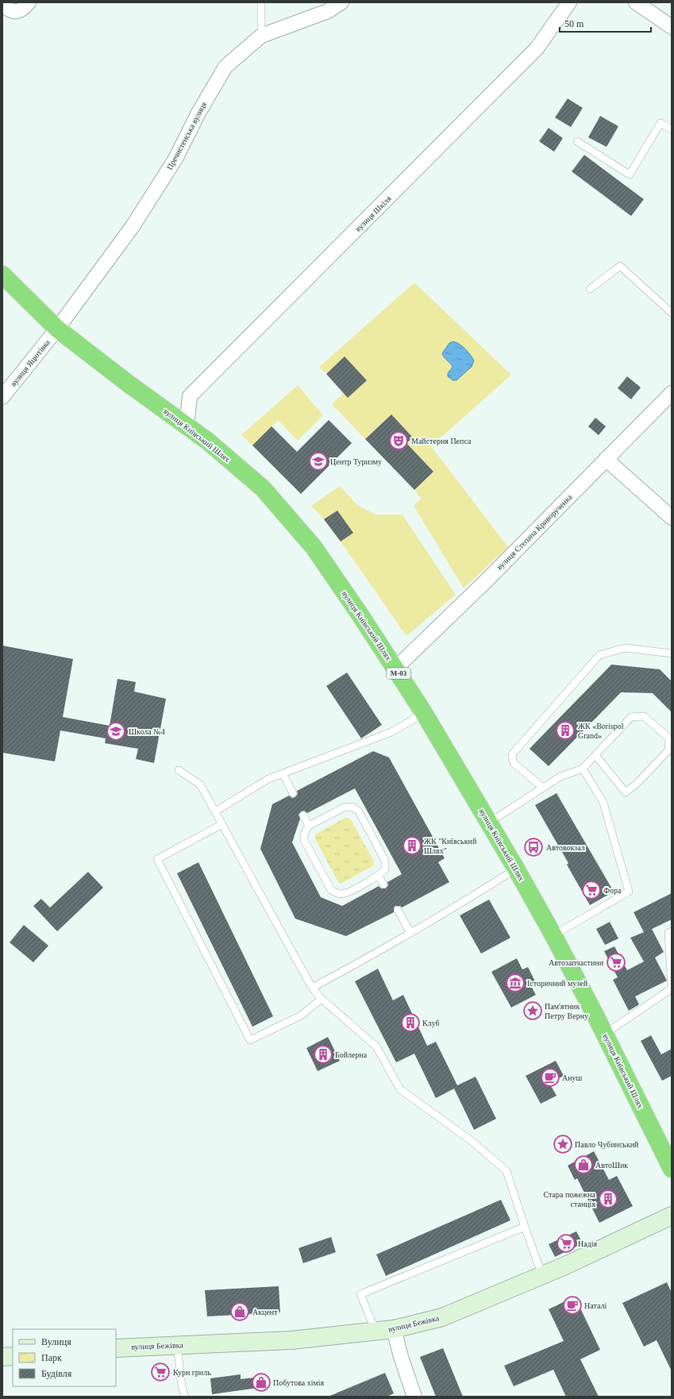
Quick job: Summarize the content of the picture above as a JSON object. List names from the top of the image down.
{
  "streets": {
    "highway": ["вулиця Київський Шлях", "М-03"],
    "main road": ["вулиця Бежівка"],
    "street": [
      "Пречистенська вулиця",
      "вулиця Шкіля",
      "вулиця Яцютівка",
      "вулиця Степана Криворученка"
    ]
  },
  "crossings": [
    ["Пречистенська вулиця", "вулиця Яцютівка"],
    ["Пречистенська вулиця", "вулиця Київський Шлях"],
    ["вулиця Шкіля", "вулиця Київський Шлях"],
    ["вулиця Яцютівка", "вулиця Київський Шлях"],
    ["вулиця Київський Шлях", "вулиця Степана Криворученка"]
  ],
  "places": {
    "theatre": ["Майстерня Пепса"],
    "school or university": ["Центр Туризму", "Школа №4"],
    "building": [
      "ЖК «Borispol Grand»",
      "ЖК \"Київський Шлях\"",
      "Клуб",
      "Бойлерна",
      "Стара пожежна станція"
    ],
    "bus stop": ["Автовокзал"],
    "supermarket": [
      "Фора",
      "Автозапчастини",
      "Надія",
      "Кури гриль"
    ],
    "museum": ["Історичний музей"],
    "place": ["Пам'ятник Петру Верну", "Павло Чубинський"],
    "cafe": ["Ануш", "Наталі"],
    "shop": ["АвтоШик", "Акцент", "Побутова хімія"]
  },
  "legend": ["Вулиця", "Парк", "Будівля"],
  "scale_bar": "50 m"
}
